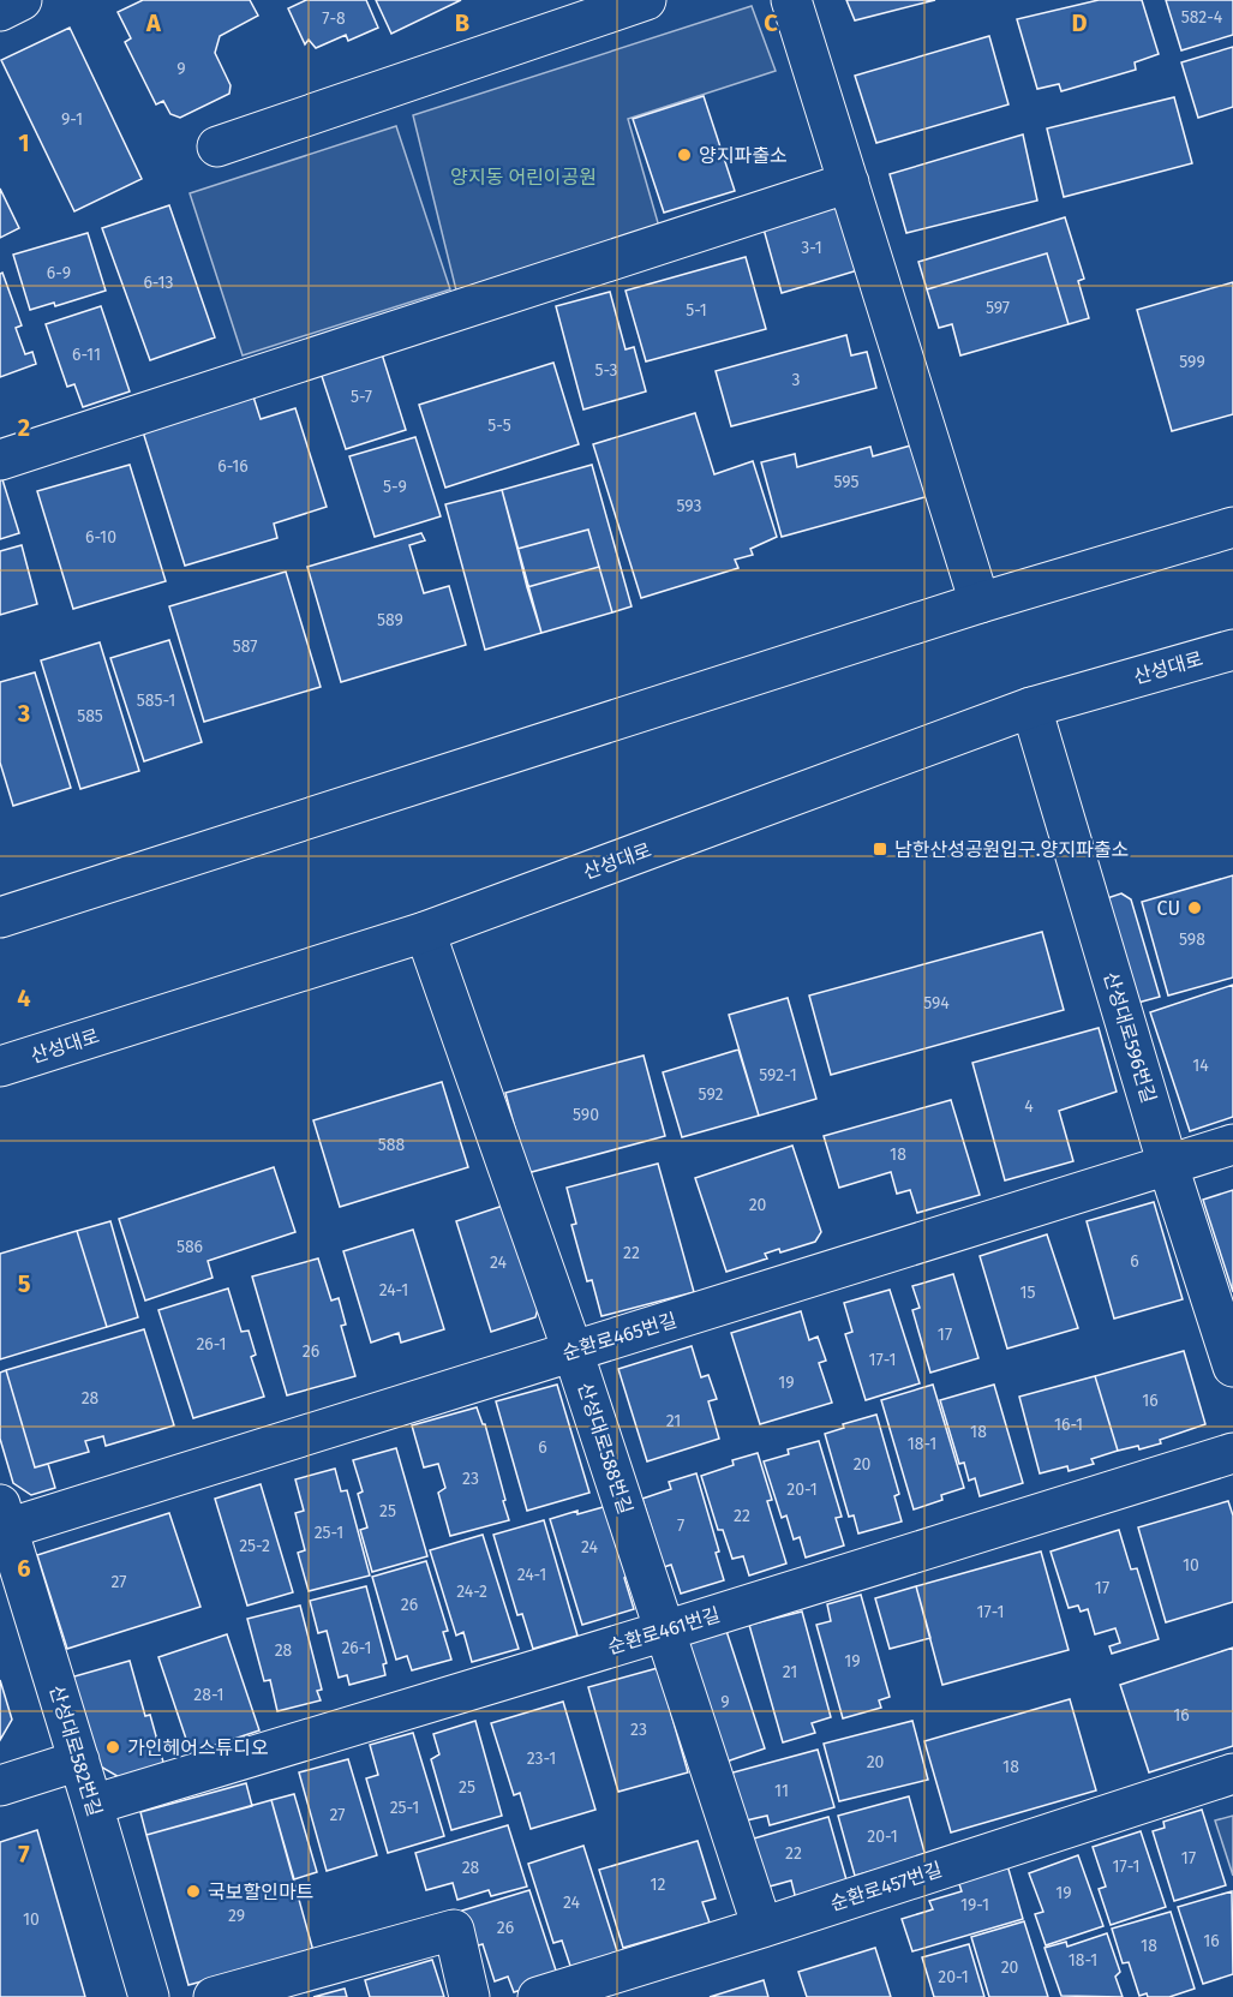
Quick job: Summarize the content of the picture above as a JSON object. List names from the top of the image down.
{
  "streets": {
    "street": [
      "산성대로",
      "산성대로596번길",
      "순환로465번길",
      "산성대로588번길",
      "순환로461번길",
      "산성대로582번길",
      "순환로457번길"
    ]
  },
  "crossings": [
    ["산성대로", "산성대로596번길"],
    ["산성대로", "산성대로588번길"],
    ["산성대로596번길", "순환로465번길"],
    ["순환로465번길", "산성대로588번길"],
    ["순환로465번길", "산성대로582번길"],
    ["산성대로588번길", "순환로461번길"],
    ["산성대로588번길", "순환로457번길"],
    ["순환로461번길", "산성대로582번길"]
  ],
  "parks": ["양지동 어린이공원"],
  "places": {
    "other": [
      "양지파출소",
      "CU",
      "가인헤어스튜디오",
      "국보할인마트"
    ],
    "transit": ["남한산성공원입구.양지파출소"]
  },
  "house_numbers": [
    "582-4",
    "7-8",
    "9",
    "9-1",
    "3-1",
    "6-9",
    "6-13",
    "597",
    "5-1",
    "6-11",
    "599",
    "5-3",
    "3",
    "5-7",
    "5-5",
    "6-16",
    "595",
    "5-9",
    "593",
    "6-10",
    "589",
    "587",
    "585-1",
    "585",
    "598",
    "594",
    "14",
    "592-1",
    "592",
    "4",
    "590",
    "588",
    "18",
    "20",
    "586",
    "22",
    "6",
    "24",
    "24-1",
    "15",
    "17",
    "26-1",
    "26",
    "17-1",
    "19",
    "28",
    "16",
    "21",
    "16-1",
    "18",
    "18-1",
    "6",
    "20",
    "23",
    "20-1",
    "25",
    "22",
    "7",
    "25-1",
    "25-2",
    "24",
    "10",
    "24-1",
    "27",
    "17",
    "24-2",
    "26",
    "17-1",
    "26-1",
    "28",
    "19",
    "21",
    "28-1",
    "9",
    "16",
    "23",
    "23-1",
    "20",
    "18",
    "25",
    "11",
    "25-1",
    "27",
    "20-1",
    "22",
    "17",
    "17-1",
    "28",
    "12",
    "19",
    "24",
    "19-1",
    "29",
    "10",
    "26",
    "16",
    "18",
    "18-1",
    "20",
    "20-1"
  ],
  "grid": {
    "columns": [
      "A",
      "B",
      "C",
      "D"
    ],
    "rows": [
      "1",
      "2",
      "3",
      "4",
      "5",
      "6",
      "7"
    ]
  }
}
